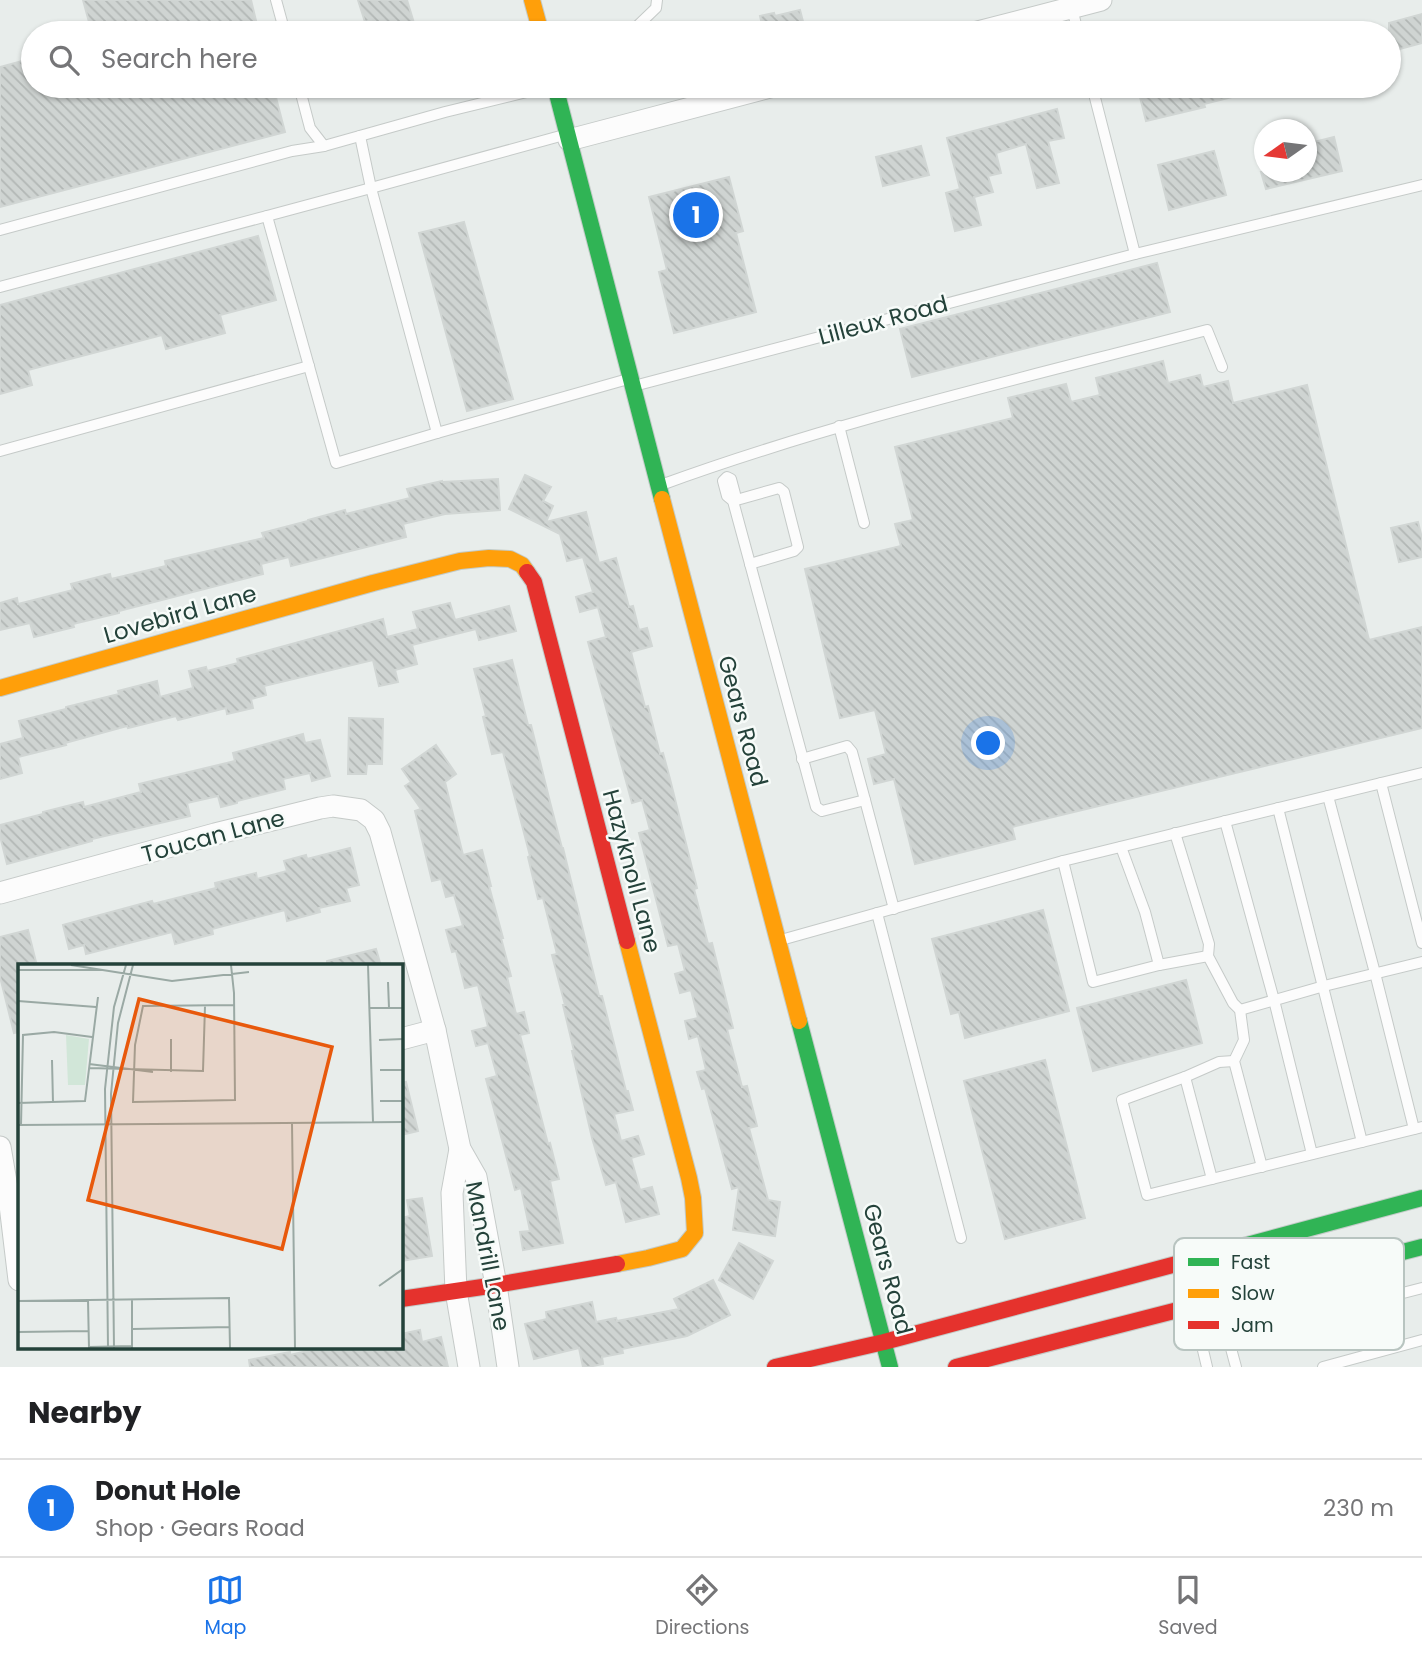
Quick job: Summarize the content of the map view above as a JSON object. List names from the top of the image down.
{
  "streets": {
    "main road": ["Lovebird Lane", "Gears Road", "Hazyknoll Lane"],
    "street": ["Toucan Lane", "Mandrill Lane"],
    "lane": ["Lilleux Road"]
  },
  "crossings": [
    ["Lilleux Road", "Gears Road"],
    ["Lovebird Lane", "Hazyknoll Lane"],
    ["Toucan Lane", "Mandrill Lane"],
    ["Hazyknoll Lane", "Mandrill Lane"]
  ],
  "legend": ["Fast", "Slow", "Jam"],
  "north": "left",
  "page": {
    "search": "Search here",
    "pins": "1",
    "heading": "Nearby",
    "list": [
      {
        "mark": "1",
        "name": "Donut Hole",
        "note": "Shop · Gears Road",
        "value": "230 m"
      }
    ],
    "nav": ["Map", "Directions", "Saved"]
  }
}
